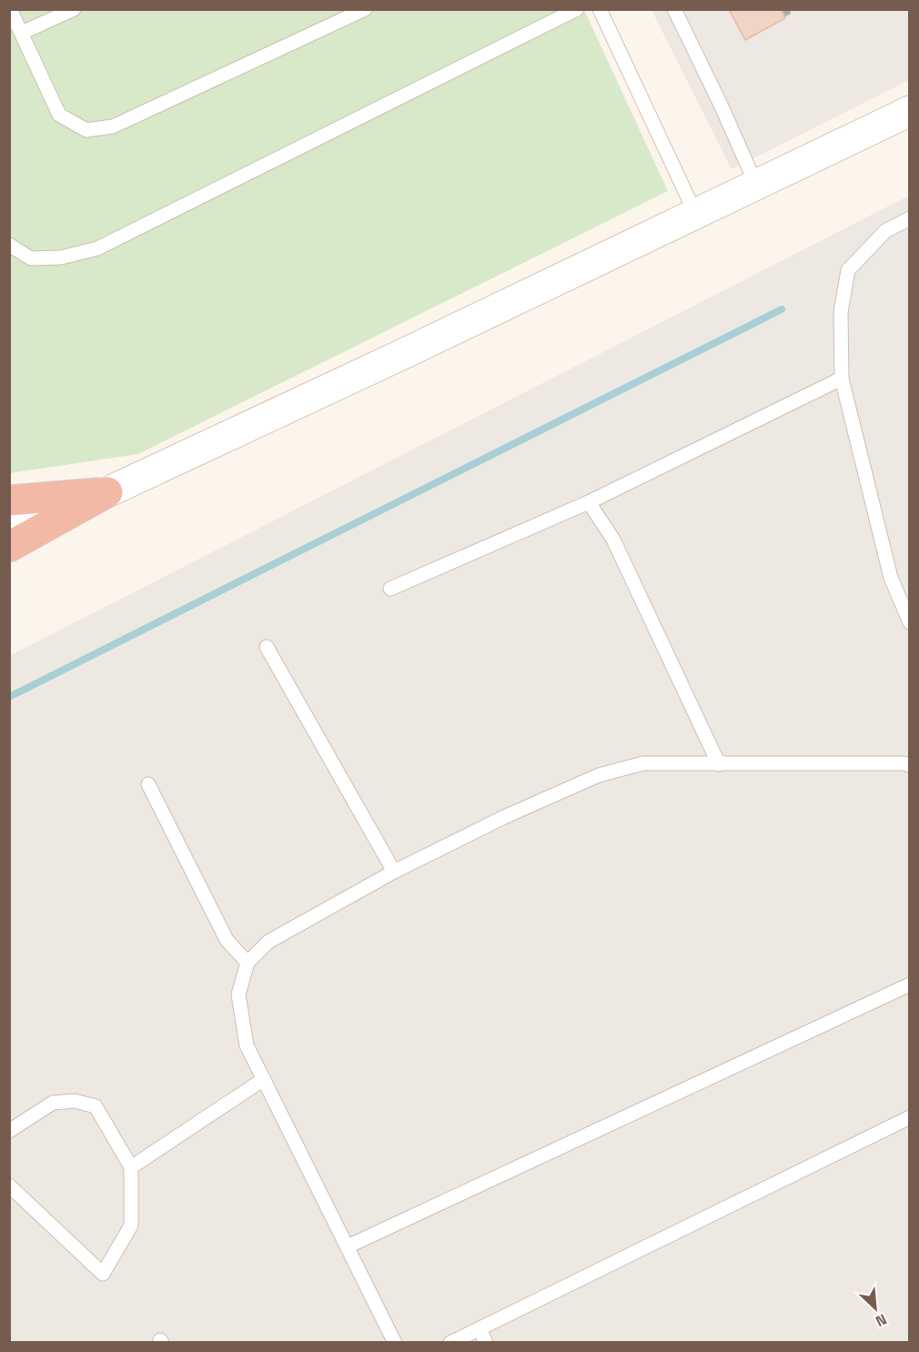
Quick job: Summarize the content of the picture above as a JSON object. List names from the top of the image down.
{
  "north": "bottom right"
}
